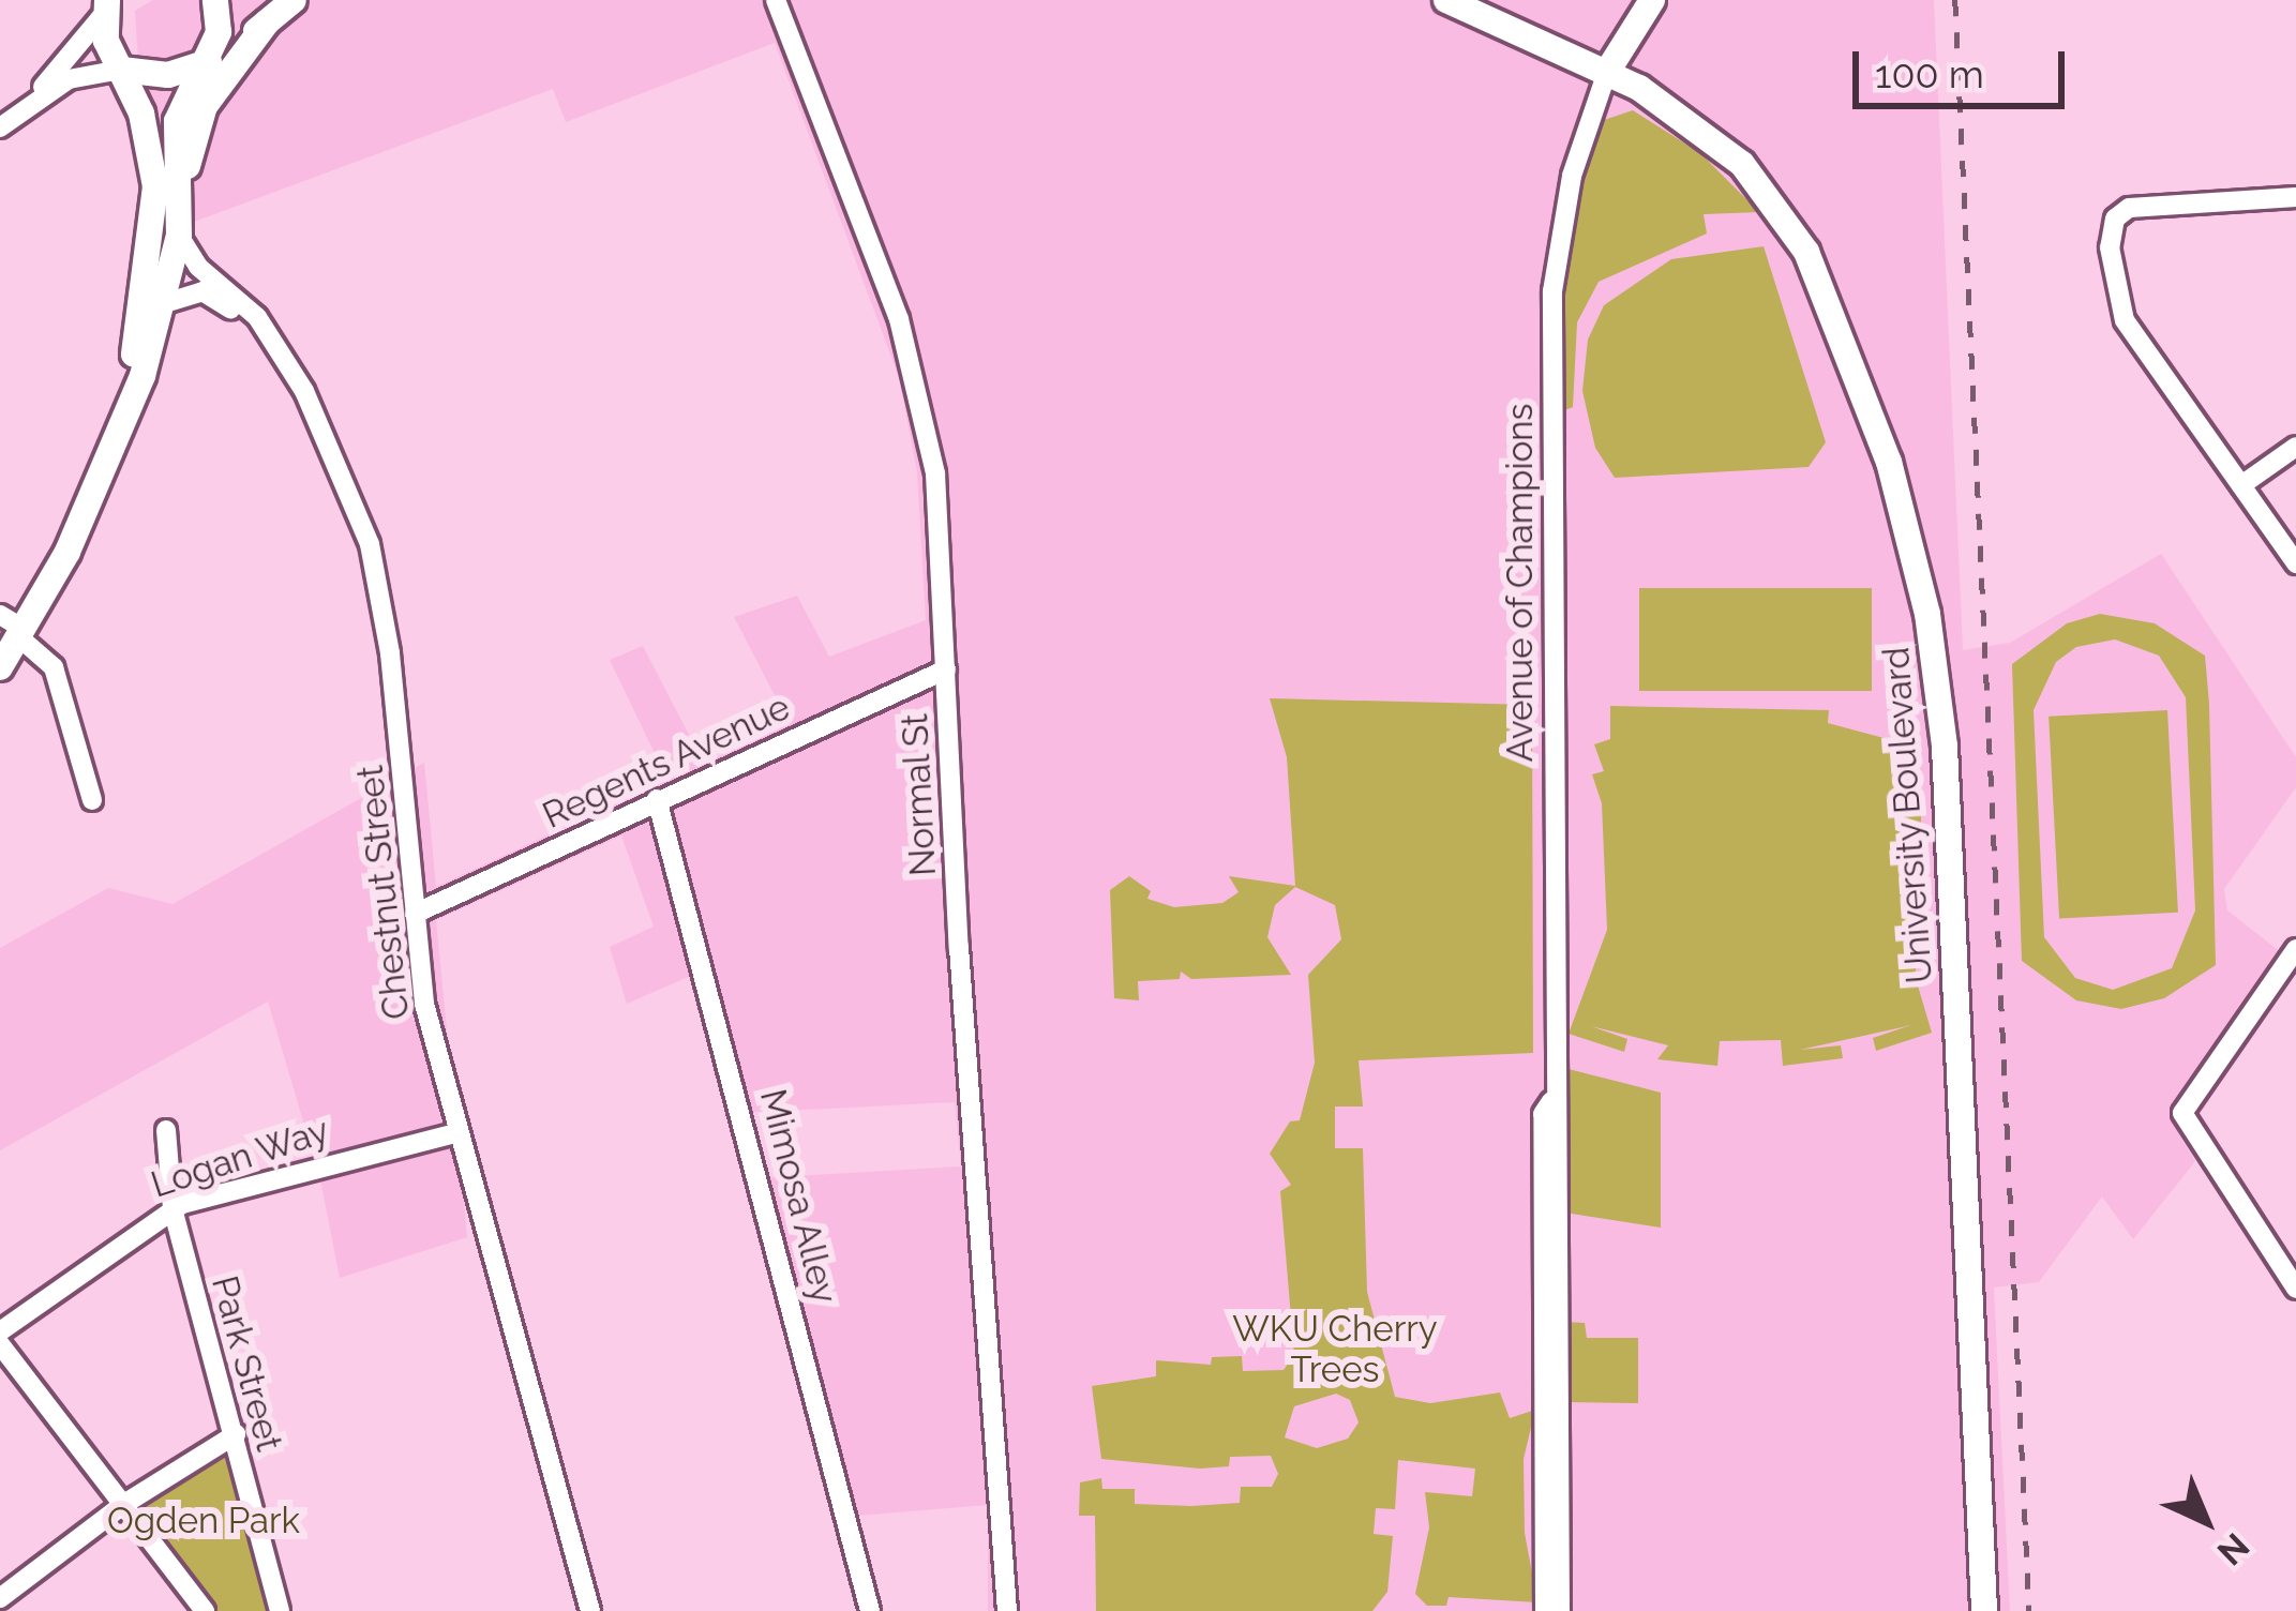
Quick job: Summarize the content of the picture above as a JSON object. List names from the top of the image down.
{
  "streets": {
    "main road": ["University Boulevard"],
    "street": [
      "Avenue of Champions",
      "Regents Avenue",
      "Normal St",
      "Chestnut Street",
      "Logan Way",
      "Mimosa Alley",
      "Park Street"
    ]
  },
  "crossings": [
    ["Avenue of Champions", "University Boulevard"],
    ["Regents Avenue", "Normal St"],
    ["Regents Avenue", "Chestnut Street"],
    ["Regents Avenue", "Mimosa Alley"],
    ["Chestnut Street", "Logan Way"],
    ["Logan Way", "Park Street"]
  ],
  "parks": ["WKU Cherry Trees", "Ogden Park"],
  "scale_bar": "100 m",
  "north": "bottom right"
}
